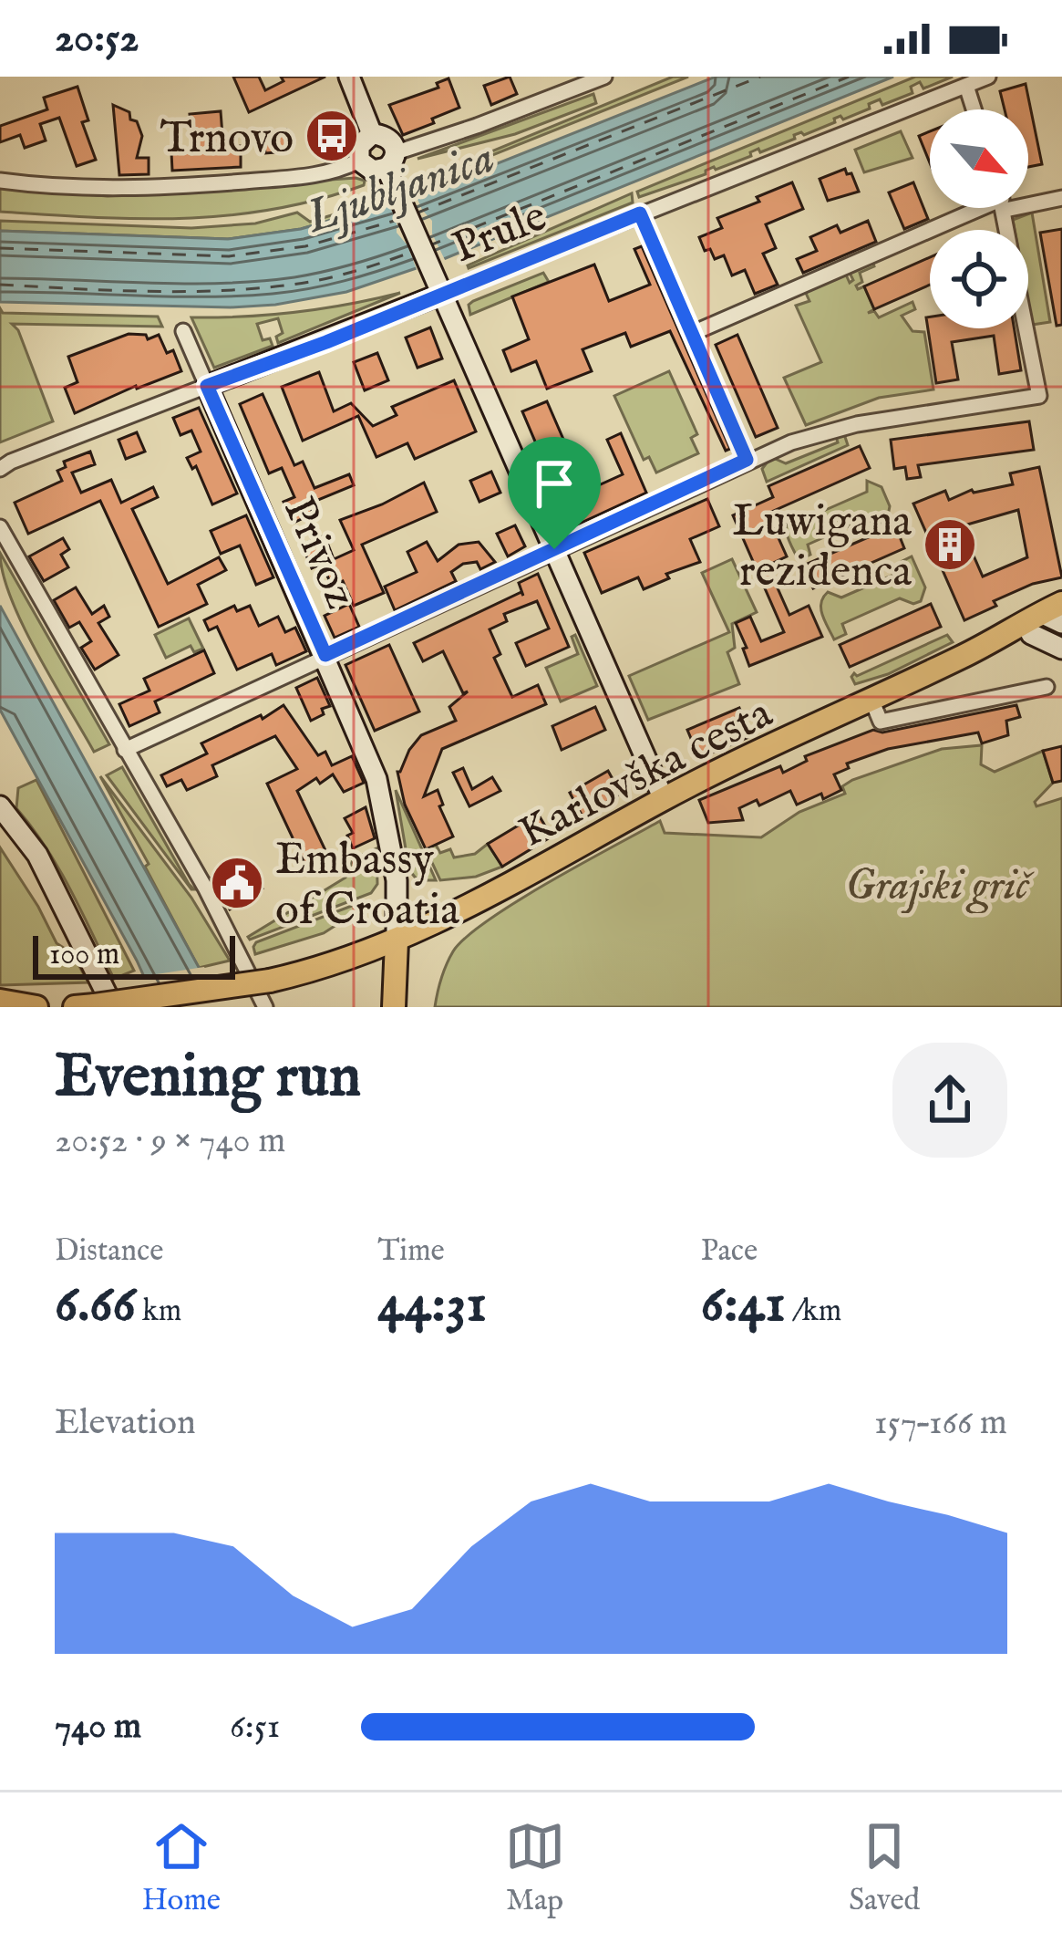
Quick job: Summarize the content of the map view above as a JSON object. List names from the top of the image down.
{
  "streets": {
    "main road": ["Karlovška cesta"],
    "street": ["Prule", "Privoz"]
  },
  "crossings": [
    ["Prule", "Privoz"],
    ["Privoz", "Karlovška cesta"]
  ],
  "water": ["Ljubljanica"],
  "parks": ["Grajski grič"],
  "places": {
    "bus stop": ["Trnovo"],
    "building": ["Luwigana rezidenca"],
    "public building": ["Embassy of Croatia"]
  },
  "scale_bar": "100 m",
  "north": "bottom right",
  "page": {
    "status": "20:52",
    "scale": "100 m",
    "heading": ["Evening run", "20:52 · 9 × 740 m"],
    "stats": [
      ["Distance", "6.66 km"],
      ["Time", "44:31"],
      ["Pace", "6:41 /km"]
    ],
    "chart": ["Elevation", "157–166 m"],
    "list": [
      {
        "name": "740 m",
        "note": "6:51"
      }
    ],
    "tabs": ["Home", "Map", "Saved"]
  }
}
